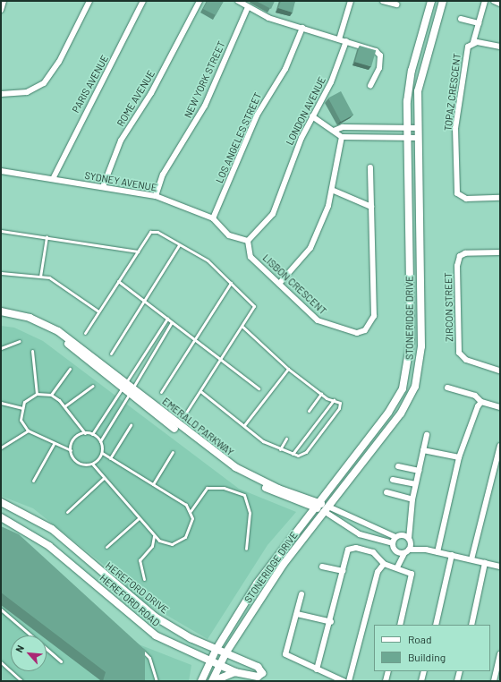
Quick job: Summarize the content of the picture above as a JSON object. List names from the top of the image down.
{
  "streets": {
    "street": [
      "NEW YORK STREET",
      "PARIS AVENUE",
      "TOPAZ CRESCENT",
      "ROME AVENUE",
      "LONDON AVENUE",
      "LOS ANGELES STREET",
      "SYDNEY AVENUE",
      "LISBON CRESCENT",
      "ZIRCON STREET",
      "STONERIDGE DRIVE",
      "EMERALD PARKWAY",
      "HEREFORD DRIVE",
      "HEREFORD ROAD"
    ]
  },
  "crossings": [
    ["NEW YORK STREET", "SYDNEY AVENUE"],
    ["PARIS AVENUE", "SYDNEY AVENUE"],
    ["ROME AVENUE", "SYDNEY AVENUE"],
    ["LONDON AVENUE", "SYDNEY AVENUE"],
    ["LONDON AVENUE", "LISBON CRESCENT"],
    ["LOS ANGELES STREET", "SYDNEY AVENUE"],
    ["SYDNEY AVENUE", "LISBON CRESCENT"],
    ["STONERIDGE DRIVE", "EMERALD PARKWAY"],
    ["STONERIDGE DRIVE", "HEREFORD DRIVE"],
    ["STONERIDGE DRIVE", "HEREFORD ROAD"],
    ["HEREFORD DRIVE", "HEREFORD ROAD"]
  ],
  "legend": ["Road", "Building"],
  "north": "top left"
}
